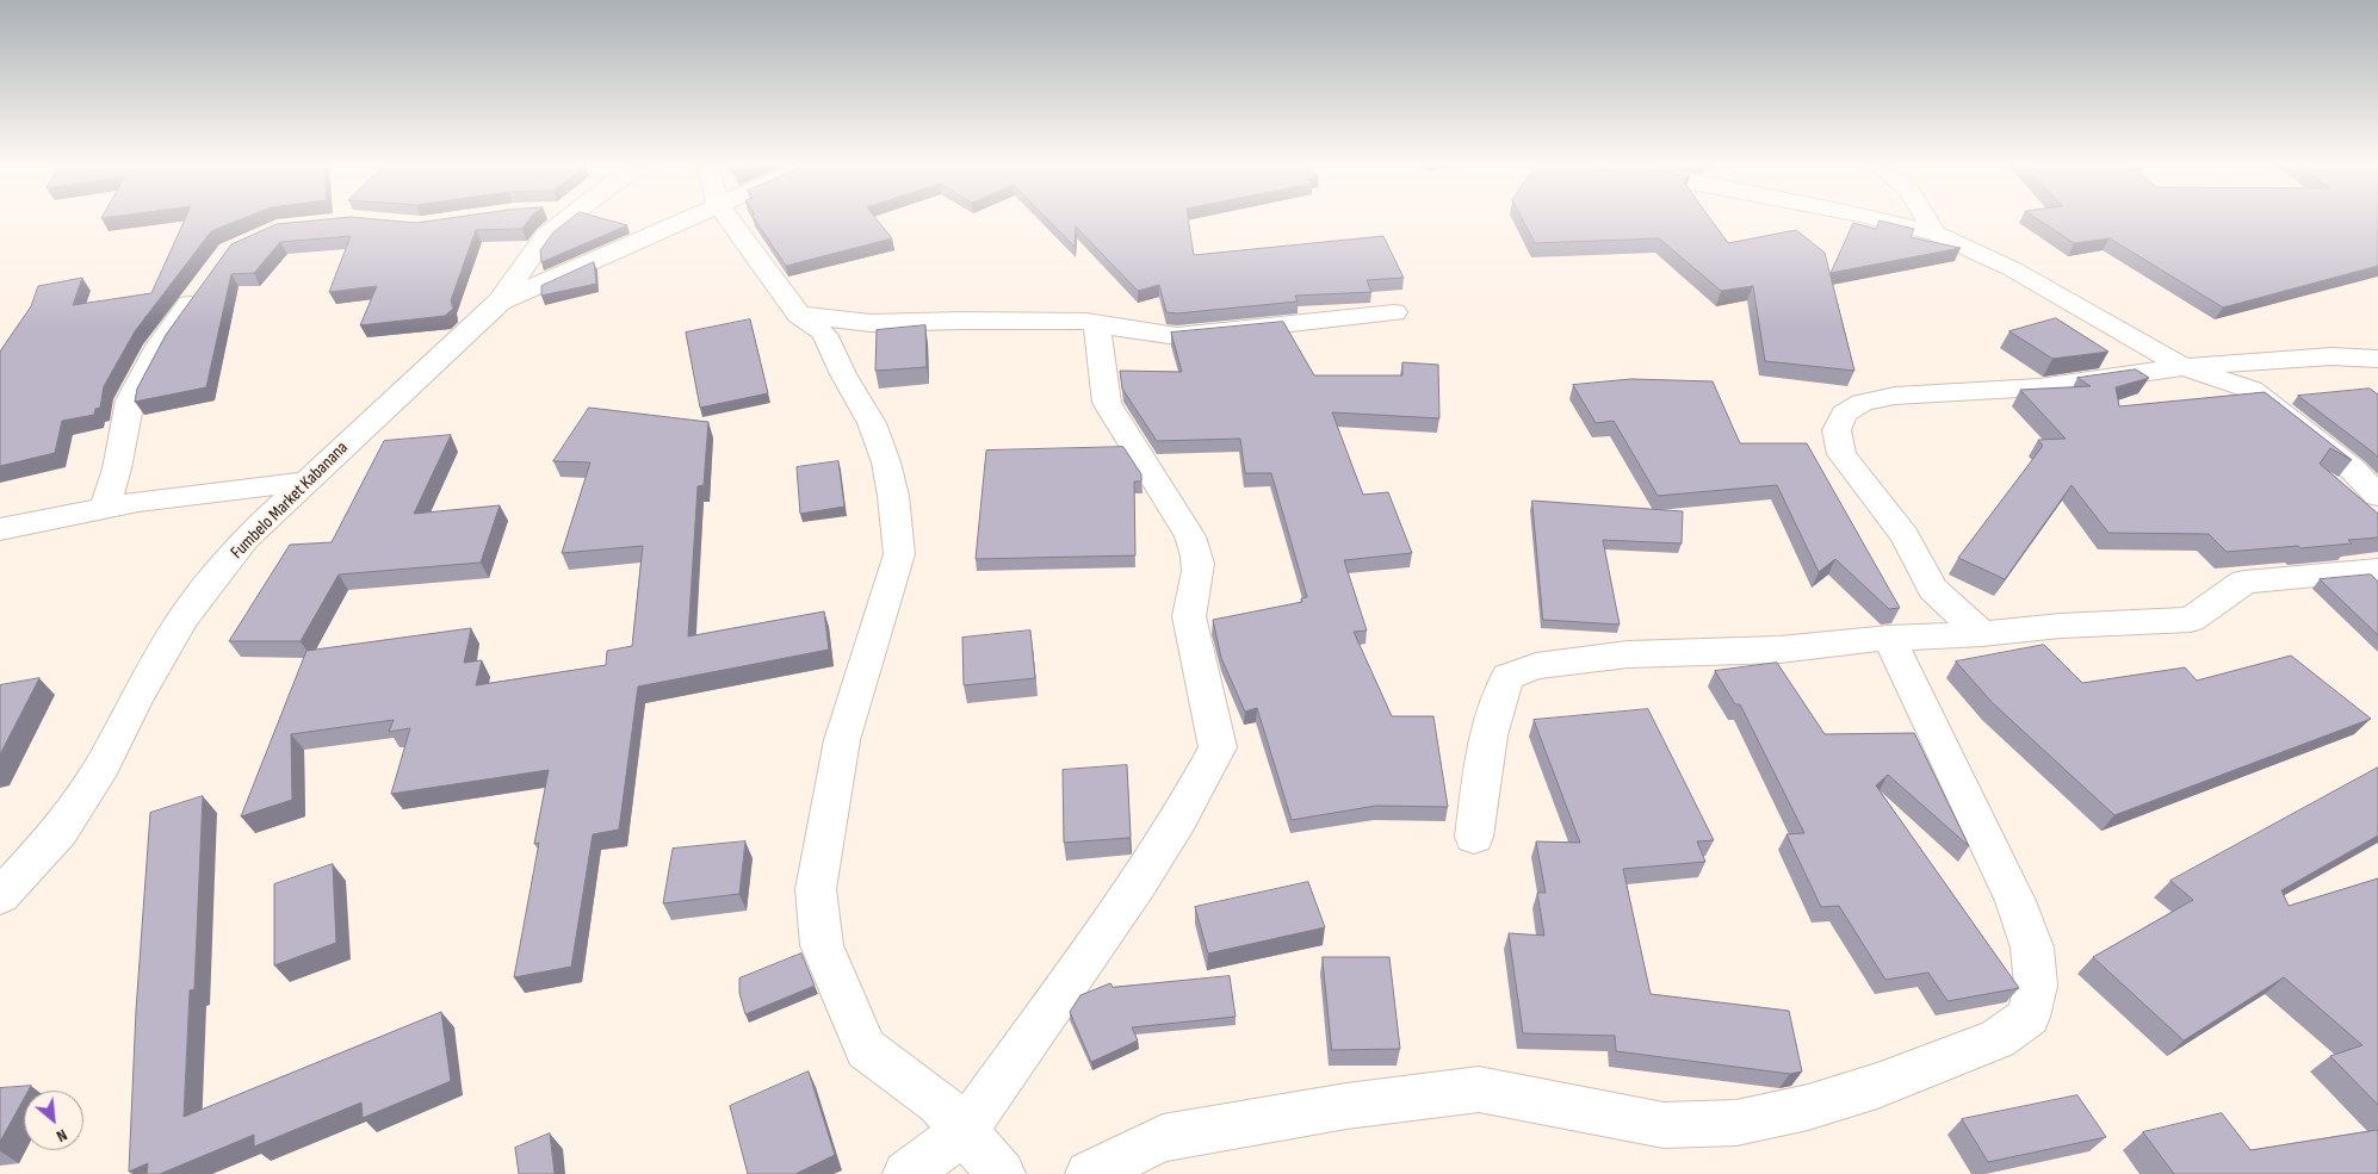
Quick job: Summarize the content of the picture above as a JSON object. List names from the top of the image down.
{
  "streets": {
    "street": ["Fumbelo Market Kabanana"]
  },
  "north": "bottom right"
}
